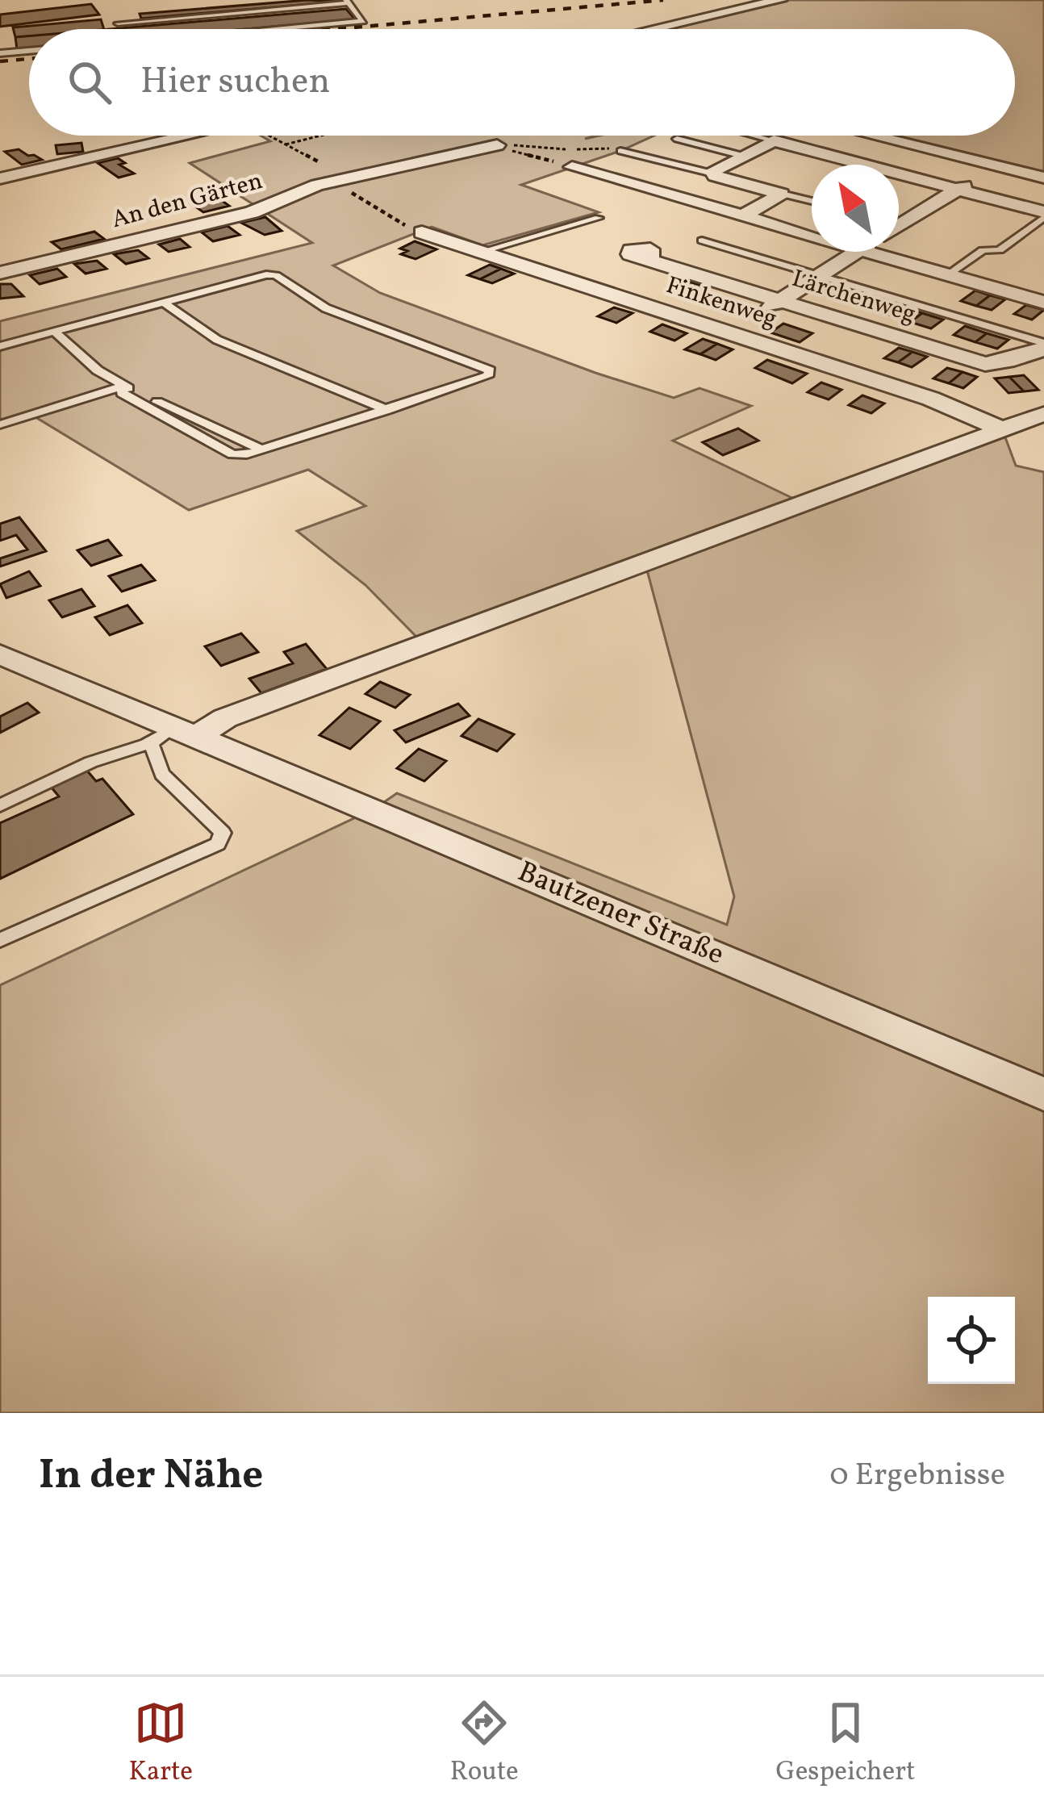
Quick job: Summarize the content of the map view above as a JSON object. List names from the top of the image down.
{
  "streets": {
    "street": [
      "An den Gärten",
      "Lärchenweg",
      "Finkenweg",
      "Bautzener Straße"
    ]
  },
  "north": "top left",
  "page": {
    "search": "Hier suchen",
    "heading": ["In der Nähe", "0 Ergebnisse"],
    "nav": ["Karte", "Route", "Gespeichert"]
  }
}
